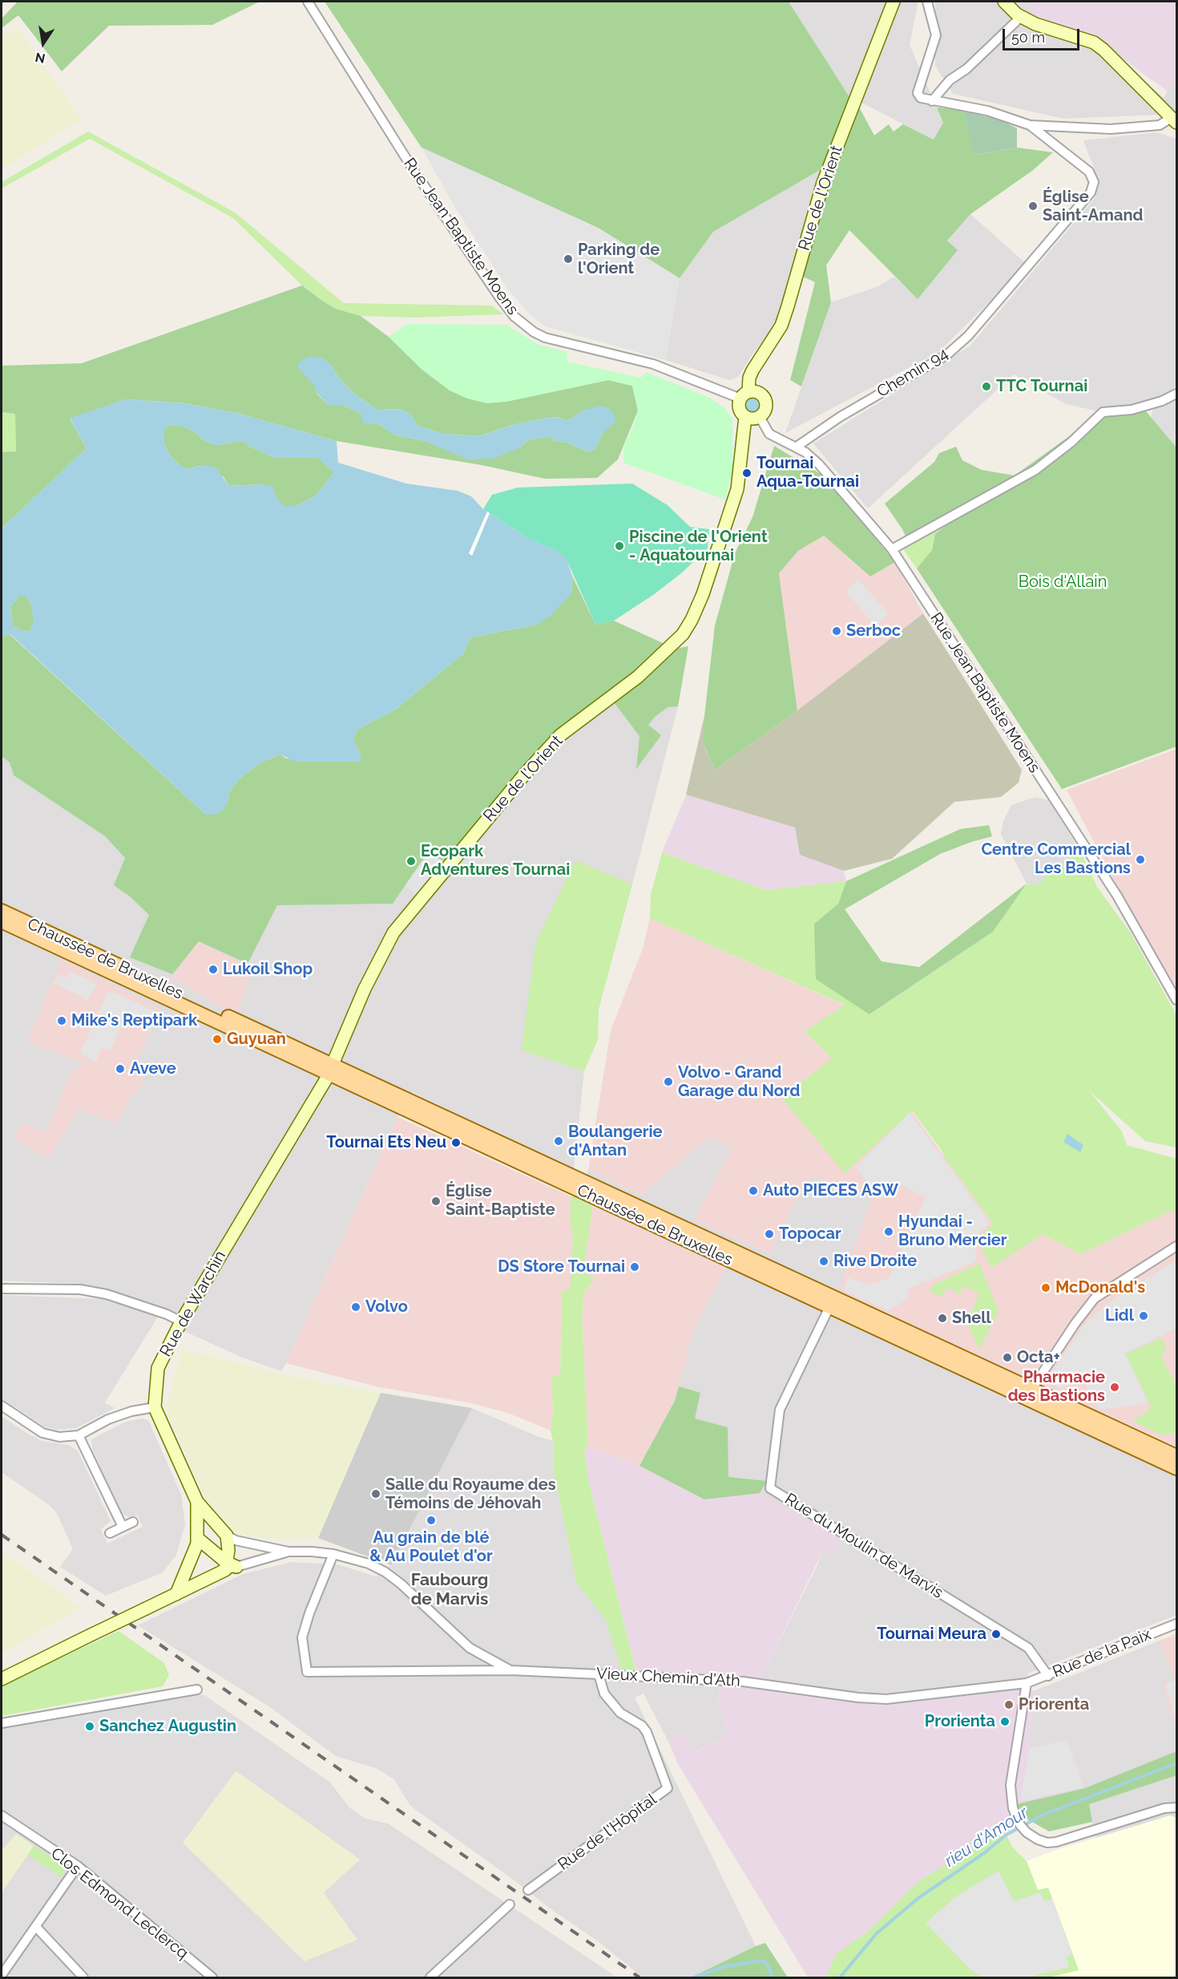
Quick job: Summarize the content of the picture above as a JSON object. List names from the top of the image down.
{
  "streets": {
    "main road": ["Chaussée de Bruxelles"],
    "street": [
      "Rue de l'Orient",
      "Rue Jean Baptiste Moens",
      "Chemin 94",
      "Rue de Warchin",
      "Rue du Moulin de Marvis",
      "Rue de la Paix",
      "Vieux Chemin d'Ath",
      "Rue de l'Hôpital",
      "Clos Edmond Leclercq"
    ]
  },
  "crossings": [
    ["Rue de l'Orient", "Rue Jean Baptiste Moens"],
    ["Rue de l'Orient", "Chaussée de Bruxelles"],
    ["Rue de l'Orient", "Rue de Warchin"],
    ["Rue Jean Baptiste Moens", "Chemin 94"],
    ["Chaussée de Bruxelles", "Rue de Warchin"],
    ["Chaussée de Bruxelles", "Rue du Moulin de Marvis"],
    ["Rue de Warchin", "Vieux Chemin d'Ath"],
    ["Rue du Moulin de Marvis", "Rue de la Paix"],
    ["Rue de la Paix", "Vieux Chemin d'Ath"],
    ["Vieux Chemin d'Ath", "Rue de l'Hôpital"]
  ],
  "districts": ["Faubourg de Marvis"],
  "water": ["rieu d'Amour"],
  "parks": ["Bois d'Allain"],
  "places": [
    "Église Saint-Amand",
    "Parking de l'Orient",
    "TTC Tournai",
    "Tournai Aqua-Tournai",
    "Piscine de l'Orient - Aquatournai",
    "Serboc",
    "Centre Commercial Les Bastions",
    "Ecopark Adventures Tournai",
    "Lukoil Shop",
    "Mike's Reptipark",
    "Guyuan",
    "Aveve",
    "Volvo - Grand Garage du Nord",
    "Boulangerie d'Antan",
    "Tournai Ets Neu",
    "Auto PIECES ASW",
    "Église Saint-Baptiste",
    "Hyundai - Bruno Mercier",
    "Topocar",
    "Rive Droite",
    "DS Store Tournai",
    "McDonald's",
    "Volvo",
    "Lidl",
    "Shell",
    "Octa+",
    "Pharmacie des Bastions",
    "Salle du Royaume des Témoins de Jéhovah",
    "Au grain de blé & Au Poulet d'or",
    "Tournai Meura",
    "Priorenta",
    "Prorienta",
    "Sanchez Augustin"
  ],
  "scale_bar": "50 m",
  "north": "bottom"
}
